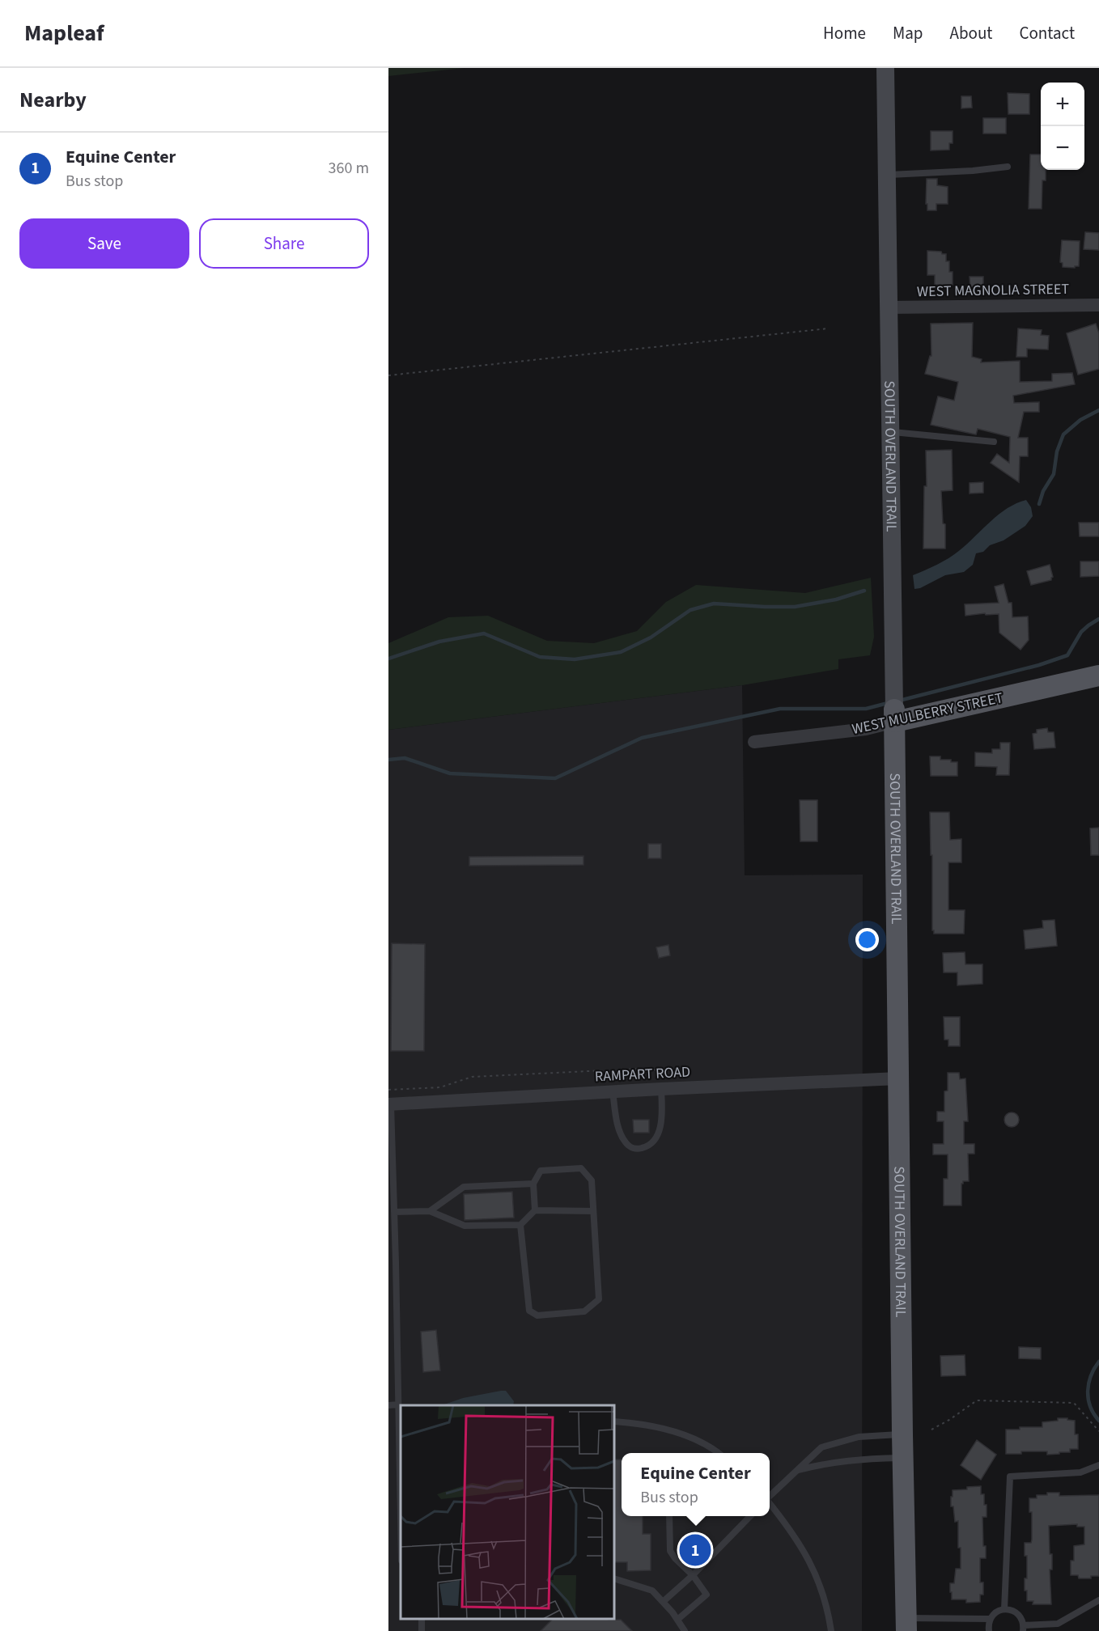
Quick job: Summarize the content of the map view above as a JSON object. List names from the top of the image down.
{
  "streets": {
    "main road": ["SOUTH OVERLAND TRAIL", "WEST MULBERRY STREET"],
    "street": ["WEST MAGNOLIA STREET", "RAMPART ROAD"]
  },
  "crossings": [
    ["WEST MAGNOLIA STREET", "SOUTH OVERLAND TRAIL"],
    ["SOUTH OVERLAND TRAIL", "WEST MULBERRY STREET"],
    ["SOUTH OVERLAND TRAIL", "RAMPART ROAD"]
  ],
  "page": {
    "header": "Mapleaf",
    "nav": [
      "Home",
      "Map",
      "About",
      "Contact"
    ],
    "heading": "Nearby",
    "map_buttons": ["+", "−"],
    "list": [
      {
        "mark": "1",
        "name": "Equine Center",
        "note": "Bus stop",
        "value": "360 m"
      }
    ],
    "buttons": ["Save", "Share"],
    "popup": ["Equine Center", "Bus stop"],
    "pins": "1"
  }
}
